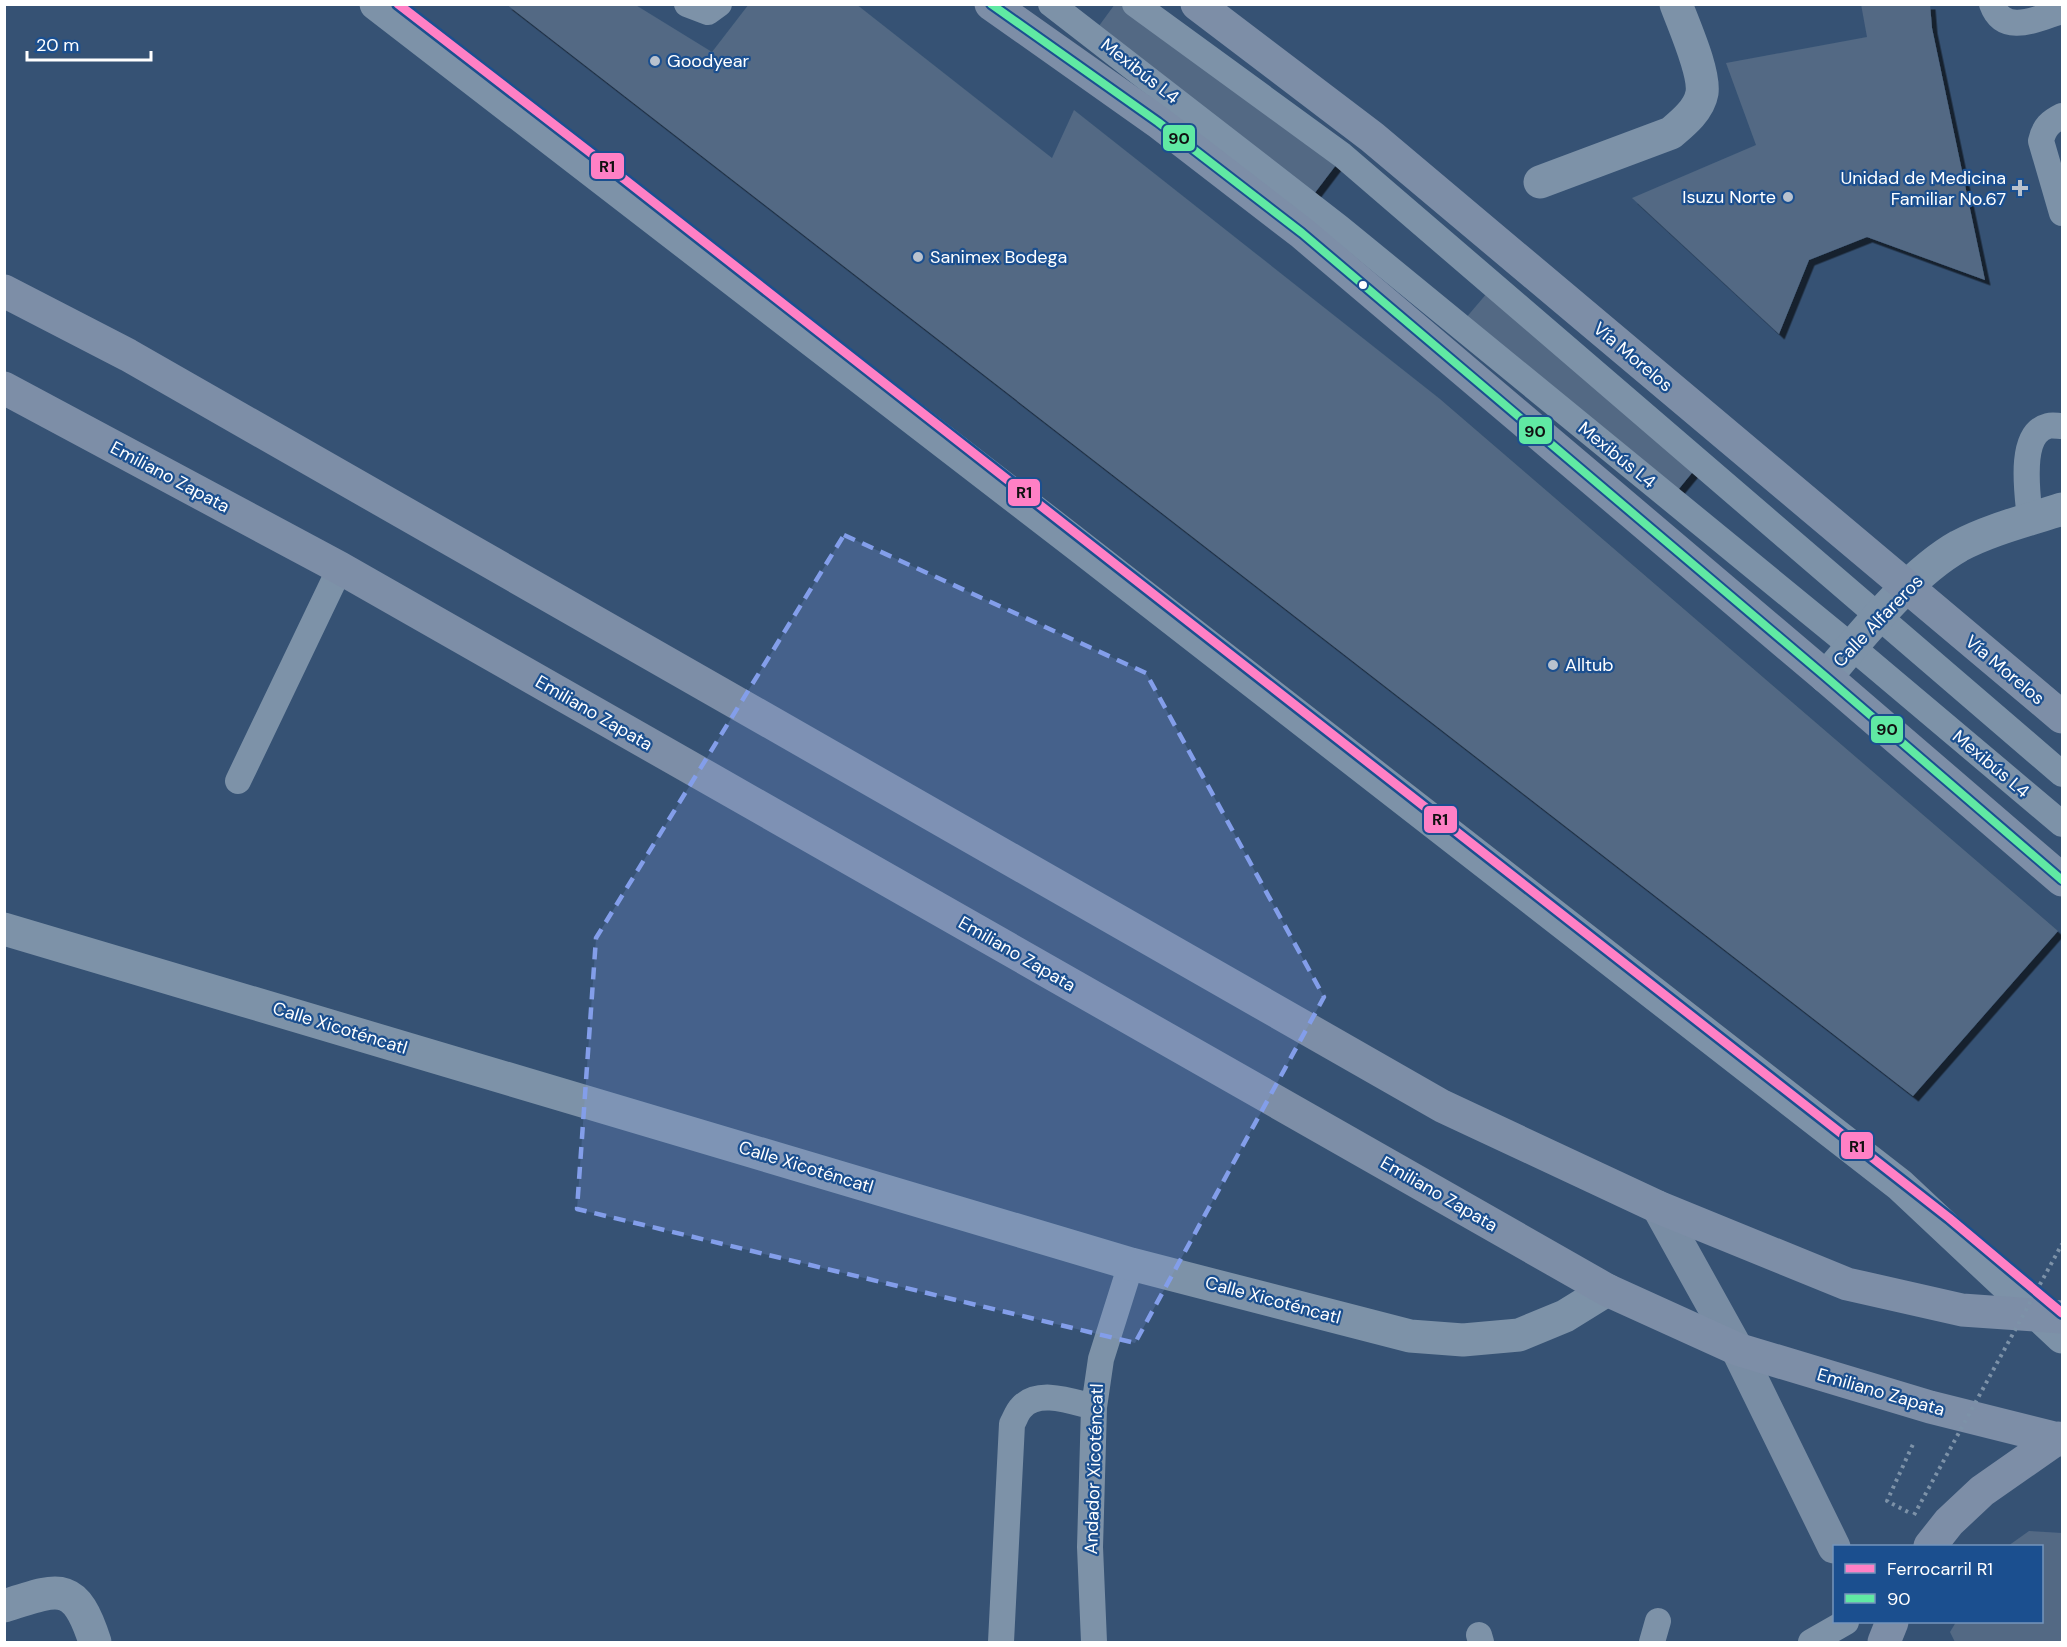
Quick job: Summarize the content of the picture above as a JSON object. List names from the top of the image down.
{
  "streets": {
    "main road": ["Vía Morelos", "Emiliano Zapata"],
    "street": ["Calle Alfareros", "Calle Xicoténcatl"],
    "lane": ["Mexibús L4", "Andador Xicoténcatl"]
  },
  "crossings": [
    ["Mexibús L4", "Calle Alfareros"],
    ["Vía Morelos", "Calle Alfareros"],
    ["Emiliano Zapata", "Calle Xicoténcatl"],
    ["Calle Xicoténcatl", "Andador Xicoténcatl"]
  ],
  "places": {
    "other": [
      "Goodyear",
      "Isuzu Norte",
      "Sanimex Bodega",
      "Alltub"
    ],
    "health": ["Unidad de Medicina Familiar No.67"]
  },
  "lines": ["rail line R1", "transit line 90"],
  "legend": ["Ferrocarril R1", "90"],
  "scale_bar": "20 m"
}
